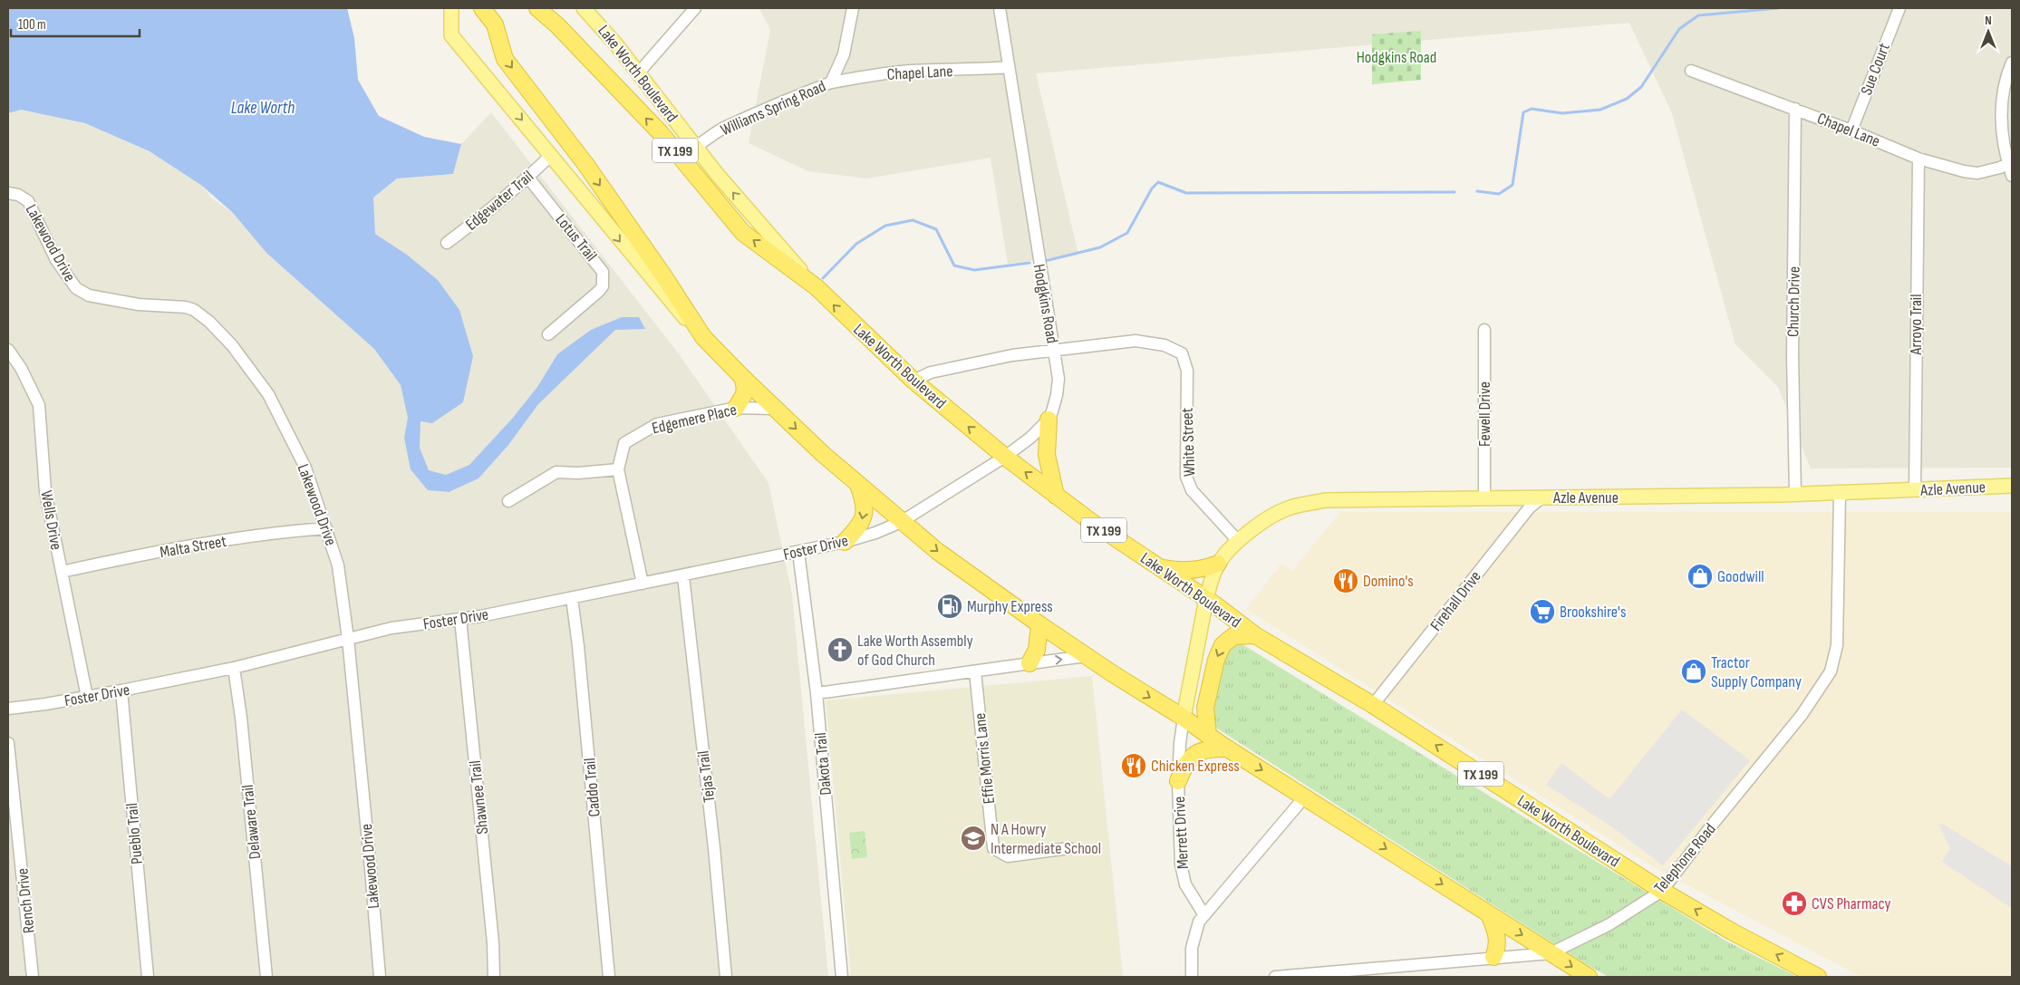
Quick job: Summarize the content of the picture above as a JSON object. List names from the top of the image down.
{
  "streets": {
    "highway": ["Lake Worth Boulevard", "TX 199"],
    "main road": ["Azle Avenue", "Merrett Drive"],
    "street": [
      "Sue Court",
      "Chapel Lane",
      "Williams Spring Road",
      "Edgewater Trail",
      "Lotus Trail",
      "Lakewood Drive",
      "Church Drive",
      "Hodgkins Road",
      "Arroyo Trail",
      "Fewell Drive",
      "Edgemere Place",
      "White Street",
      "Wells Drive",
      "Malta Street",
      "Foster Drive",
      "Firehall Drive",
      "Effie Morris Lane",
      "Dakota Trail",
      "Tejas Trail",
      "Caddo Trail",
      "Shawnee Trail",
      "Delaware Trail",
      "Pueblo Trail",
      "Telephone Road",
      "Rench Drive"
    ]
  },
  "crossings": [
    ["Sue Court", "Chapel Lane"],
    ["Chapel Lane", "Williams Spring Road"],
    ["Chapel Lane", "Church Drive"],
    ["Chapel Lane", "Hodgkins Road"],
    ["Chapel Lane", "Arroyo Trail"],
    ["Lake Worth Boulevard", "Williams Spring Road"],
    ["Lake Worth Boulevard", "TX 199"],
    ["Lake Worth Boulevard", "Hodgkins Road"],
    ["Lake Worth Boulevard", "Azle Avenue"],
    ["Lake Worth Boulevard", "Firehall Drive"],
    ["Lake Worth Boulevard", "Merrett Drive"],
    ["Lake Worth Boulevard", "Telephone Road"],
    ["Edgewater Trail", "Lotus Trail"],
    ["Lakewood Drive", "Malta Street"],
    ["Lakewood Drive", "Foster Drive"],
    ["Church Drive", "Azle Avenue"],
    ["Hodgkins Road", "White Street"],
    ["Hodgkins Road", "Foster Drive"],
    ["Arroyo Trail", "Azle Avenue"],
    ["Fewell Drive", "Azle Avenue"],
    ["Edgemere Place", "Foster Drive"],
    ["White Street", "Azle Avenue"],
    ["Azle Avenue", "Firehall Drive"],
    ["Azle Avenue", "Merrett Drive"],
    ["Azle Avenue", "Telephone Road"],
    ["Wells Drive", "Malta Street"],
    ["Wells Drive", "Foster Drive"],
    ["Foster Drive", "Dakota Trail"],
    ["Foster Drive", "Tejas Trail"],
    ["Foster Drive", "Caddo Trail"],
    ["Foster Drive", "Shawnee Trail"],
    ["Foster Drive", "Delaware Trail"],
    ["Foster Drive", "Pueblo Trail"]
  ],
  "one_way": ["Lake Worth Boulevard"],
  "water": ["Lake Worth"],
  "parks": ["Hodgkins Road"],
  "places": {
    "shop": ["Goodwill", "Tractor Supply Company"],
    "restaurant": ["Domino's", "Chicken Express"],
    "fuel station": ["Murphy Express"],
    "supermarket": ["Brookshire's"],
    "church": ["Lake Worth Assembly of God Church"],
    "school or university": ["N A Howry Intermediate School"],
    "pharmacy": ["CVS Pharmacy"]
  },
  "scale_bar": "100 m",
  "north": "top"
}
